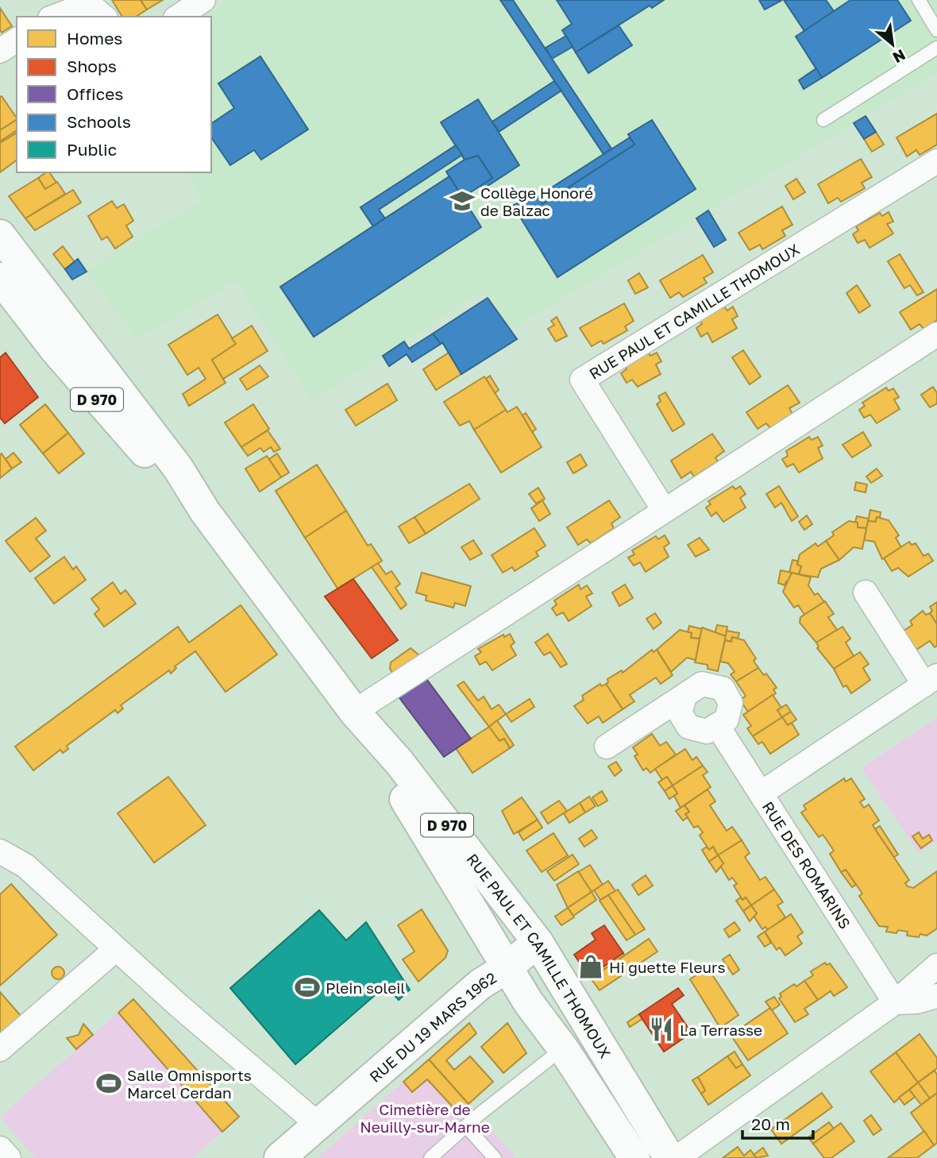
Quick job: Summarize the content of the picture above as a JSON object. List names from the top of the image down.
{
  "streets": {
    "main road": ["RUE PAUL ET CAMILLE THOMOUX", "D 970", "RUE DU 19 MARS 1962"],
    "street": ["RUE DES ROMARINS"]
  },
  "crossings": [
    ["RUE PAUL ET CAMILLE THOMOUX", "RUE DU 19 MARS 1962"]
  ],
  "parks": ["Cimetière de Neuilly-sur-Marne"],
  "places": {
    "school or university": ["Collège Honoré de Balzac"],
    "shop": ["Hi guette Fleurs"],
    "sports": ["Plein soleil", "Salle Omnisports Marcel Cerdan"],
    "restaurant": ["La Terrasse"]
  },
  "legend": [
    "Homes",
    "Shops",
    "Offices",
    "Schools",
    "Public"
  ],
  "scale_bar": "20 m",
  "north": "bottom right"
}
